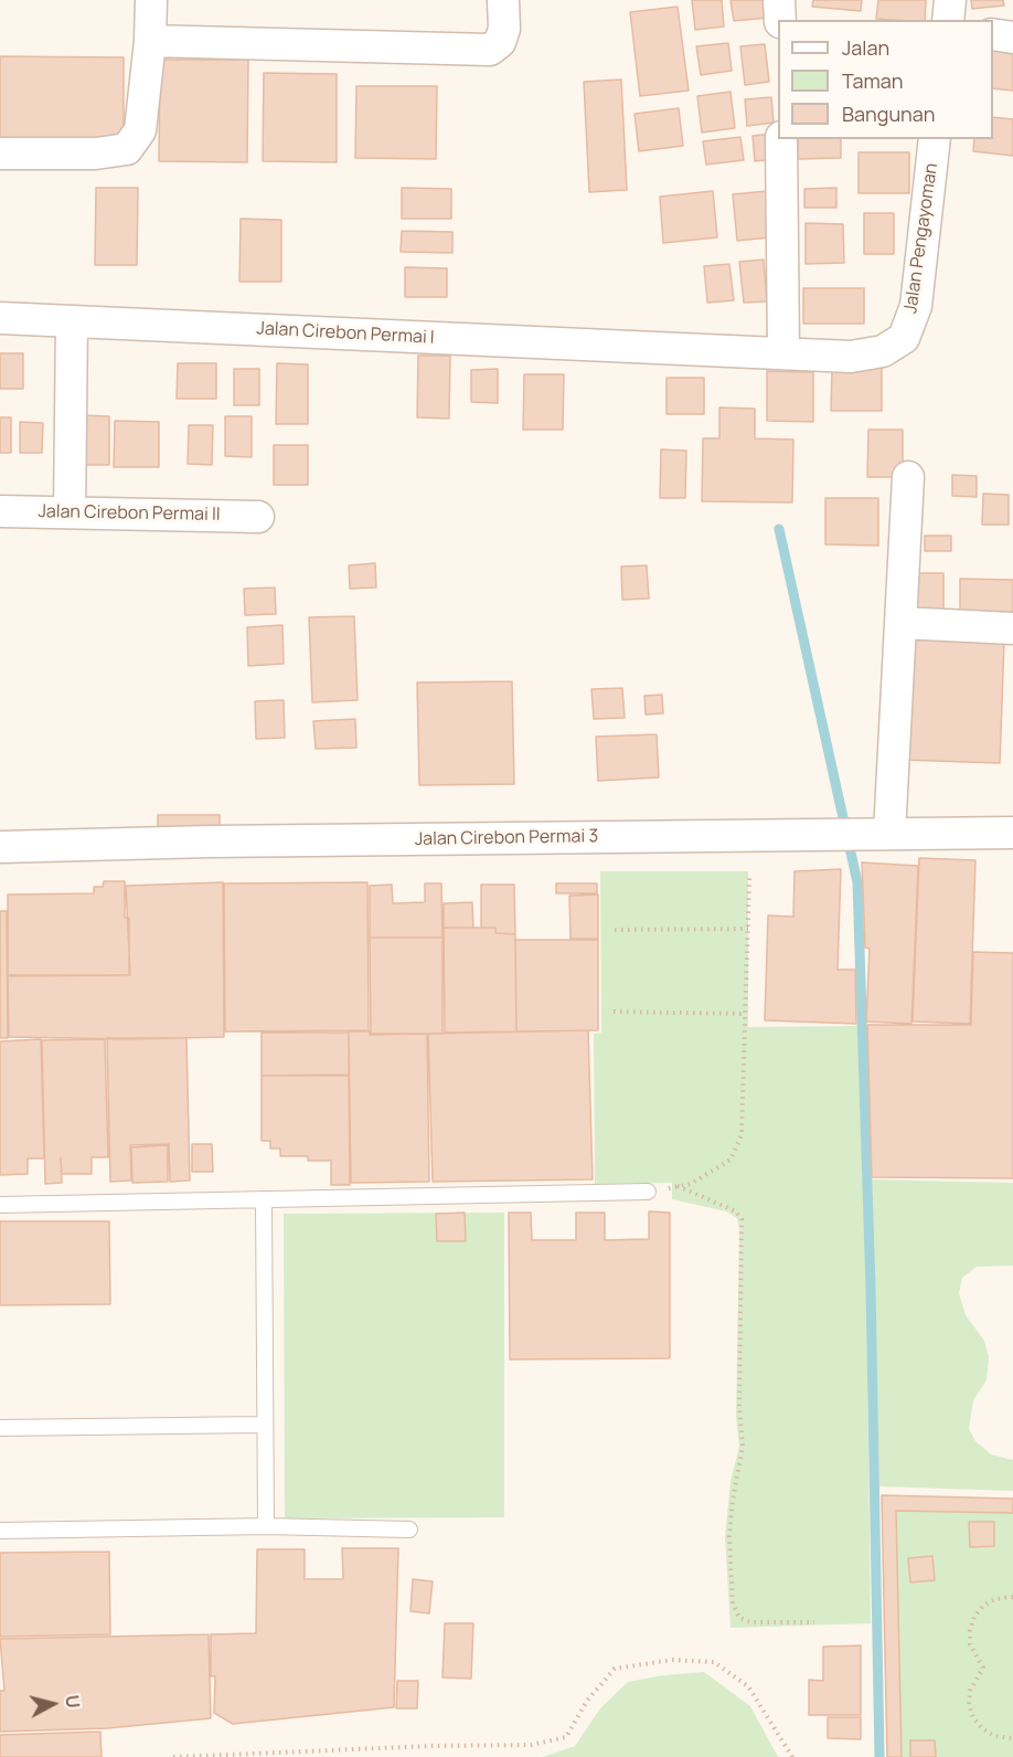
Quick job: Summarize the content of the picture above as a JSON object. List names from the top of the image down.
{
  "streets": {
    "street": [
      "Jalan Pengayoman",
      "Jalan Cirebon Permai I",
      "Jalan Cirebon Permai II",
      "Jalan Cirebon Permai 3"
    ]
  },
  "crossings": [
    ["Jalan Pengayoman", "Jalan Cirebon Permai I"]
  ],
  "legend": ["Jalan", "Taman", "Bangunan"],
  "north": "right"
}
